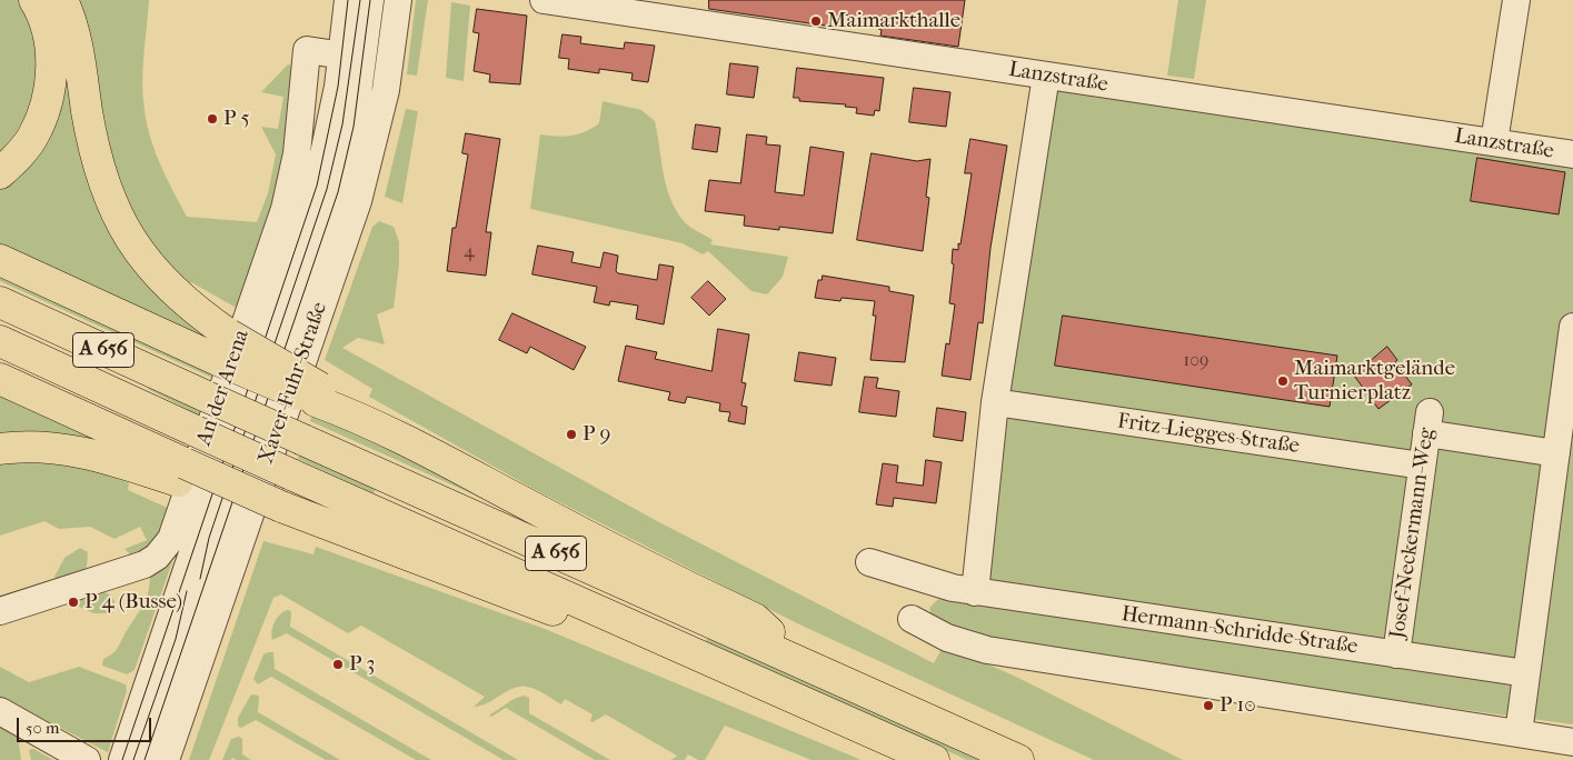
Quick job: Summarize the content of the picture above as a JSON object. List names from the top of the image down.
{
  "streets": {
    "highway": ["A 656"],
    "street": [
      "Lanzstraße",
      "Xaver-Fuhr-Straße",
      "An der Arena",
      "Fritz-Liegges-Straße",
      "Josef-Neckermann-Weg",
      "Hermann-Schridde-Straße"
    ]
  },
  "crossings": [
    ["Fritz-Liegges-Straße", "Josef-Neckermann-Weg"],
    ["Josef-Neckermann-Weg", "Hermann-Schridde-Straße"]
  ],
  "places": [
    "Maimarkthalle",
    "P 5",
    "Maimarktgelände Turnierplatz",
    "P 9",
    "P 4 (Busse)",
    "P 3",
    "P 10"
  ],
  "house_numbers": ["4", "109"],
  "scale_bar": "50 m"
}
